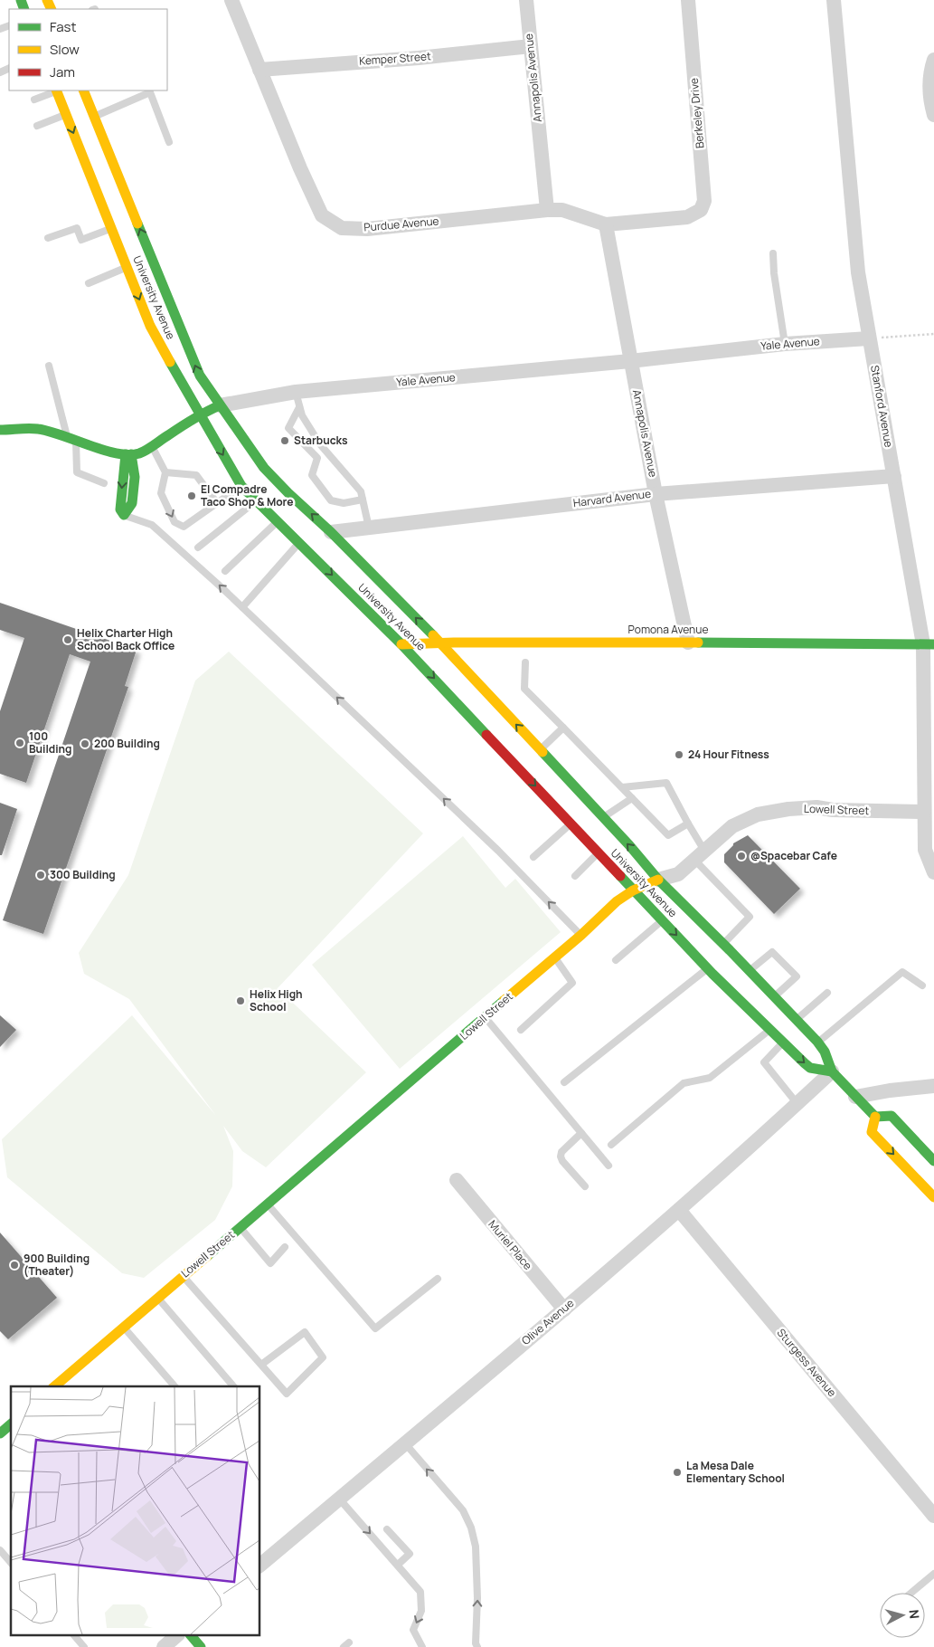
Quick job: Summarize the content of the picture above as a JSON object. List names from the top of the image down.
{
  "streets": {
    "main road": [
      "University Avenue",
      "Yale Avenue",
      "Pomona Avenue",
      "Lowell Street"
    ],
    "street": [
      "Kemper Street",
      "Annapolis Avenue",
      "Berkeley Drive",
      "Purdue Avenue",
      "Stanford Avenue",
      "Harvard Avenue",
      "Muriel Place",
      "Olive Avenue",
      "Sturgess Avenue"
    ]
  },
  "crossings": [
    ["Kemper Street", "Annapolis Avenue"],
    ["Kemper Street", "Purdue Avenue"],
    ["Annapolis Avenue", "Purdue Avenue"],
    ["Annapolis Avenue", "Yale Avenue"],
    ["Annapolis Avenue", "Harvard Avenue"],
    ["Annapolis Avenue", "Pomona Avenue"],
    ["Berkeley Drive", "Purdue Avenue"],
    ["University Avenue", "Yale Avenue"],
    ["University Avenue", "Harvard Avenue"],
    ["University Avenue", "Pomona Avenue"],
    ["University Avenue", "Lowell Street"],
    ["University Avenue", "Olive Avenue"],
    ["Yale Avenue", "Stanford Avenue"],
    ["Stanford Avenue", "Harvard Avenue"],
    ["Stanford Avenue", "Pomona Avenue"],
    ["Stanford Avenue", "Lowell Street"],
    ["Muriel Place", "Olive Avenue"],
    ["Olive Avenue", "Sturgess Avenue"]
  ],
  "places": [
    "Starbucks",
    "El Compadre Taco Shop & More",
    "Helix Charter High School Back Office",
    "100 Building",
    "200 Building",
    "24 Hour Fitness",
    "@Spacebar Cafe",
    "300 Building",
    "Helix High School",
    "900 Building (Theater)",
    "La Mesa Dale Elementary School"
  ],
  "legend": ["Fast", "Slow", "Jam"],
  "north": "right"
}
